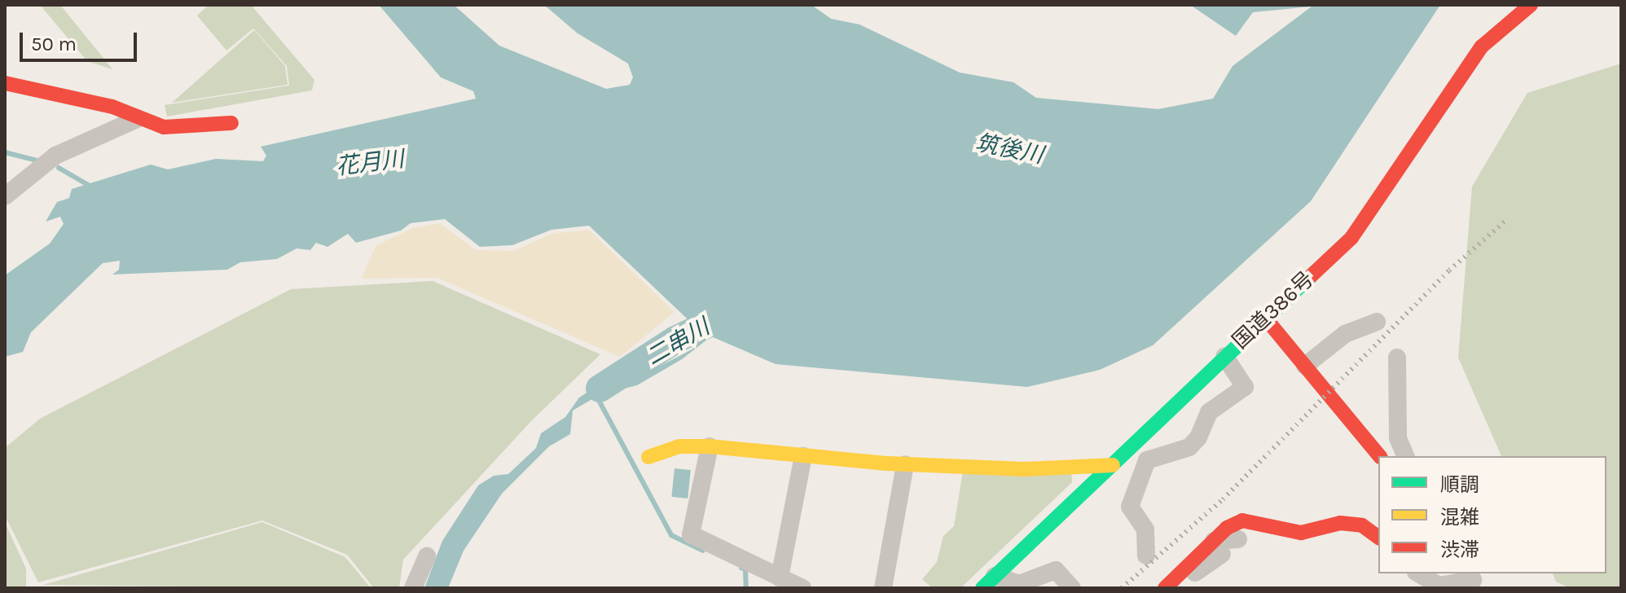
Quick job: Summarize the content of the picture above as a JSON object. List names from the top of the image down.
{
  "streets": {
    "main road": ["国道386号"]
  },
  "water": ["筑後川", "花月川", "二串川"],
  "legend": ["順調", "混雑", "渋滞"],
  "scale_bar": "50 m"
}
